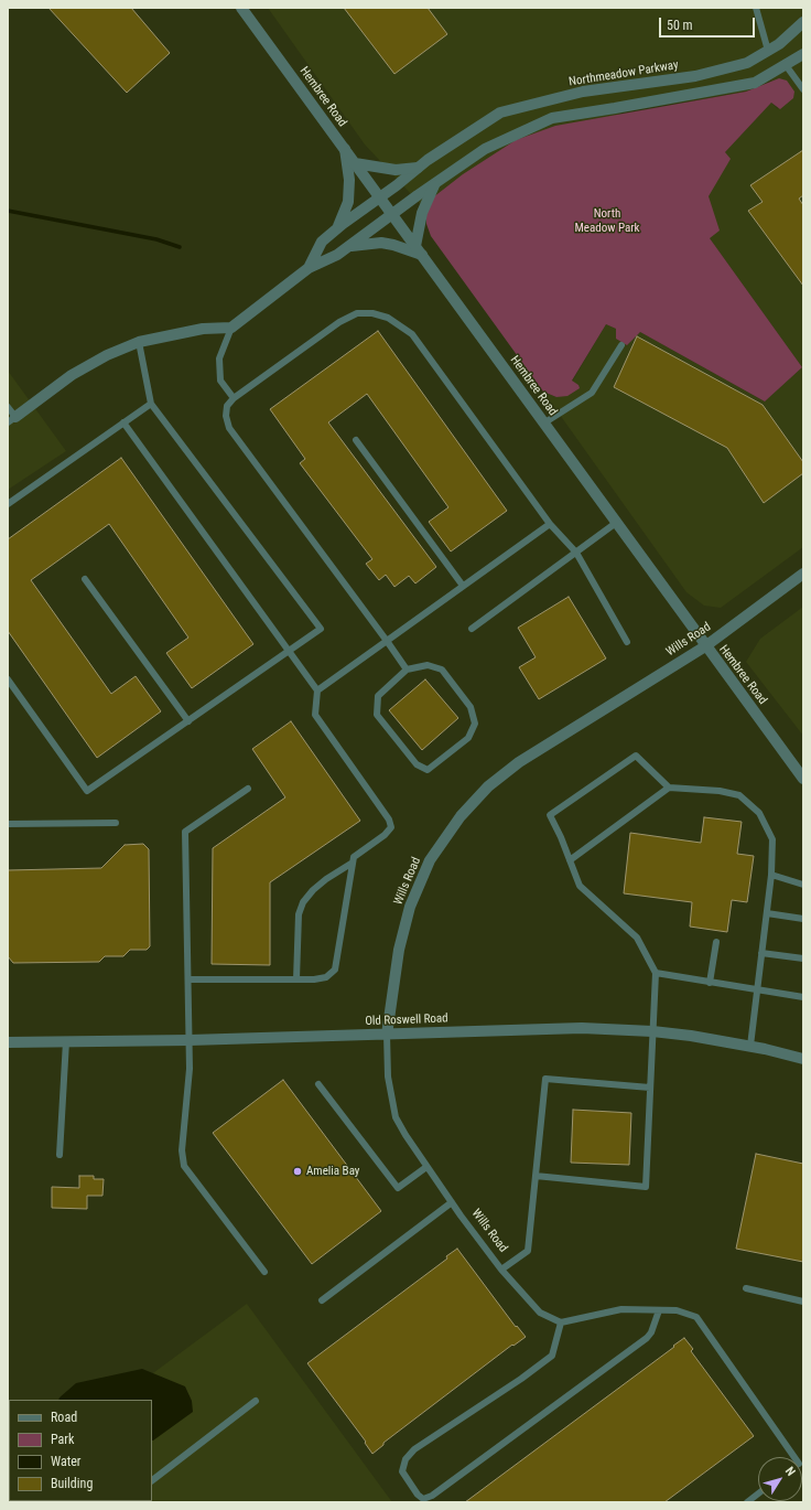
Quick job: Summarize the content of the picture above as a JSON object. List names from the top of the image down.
{
  "streets": {
    "street": [
      "Northmeadow Parkway",
      "Hembree Road",
      "Wills Road",
      "Old Roswell Road"
    ]
  },
  "crossings": [
    ["Northmeadow Parkway", "Hembree Road"],
    ["Hembree Road", "Wills Road"],
    ["Wills Road", "Old Roswell Road"]
  ],
  "parks": ["North Meadow Park"],
  "places": ["Amelia Bay"],
  "legend": [
    "Road",
    "Park",
    "Water",
    "Building"
  ],
  "scale_bar": "50 m",
  "north": "top right"
}
